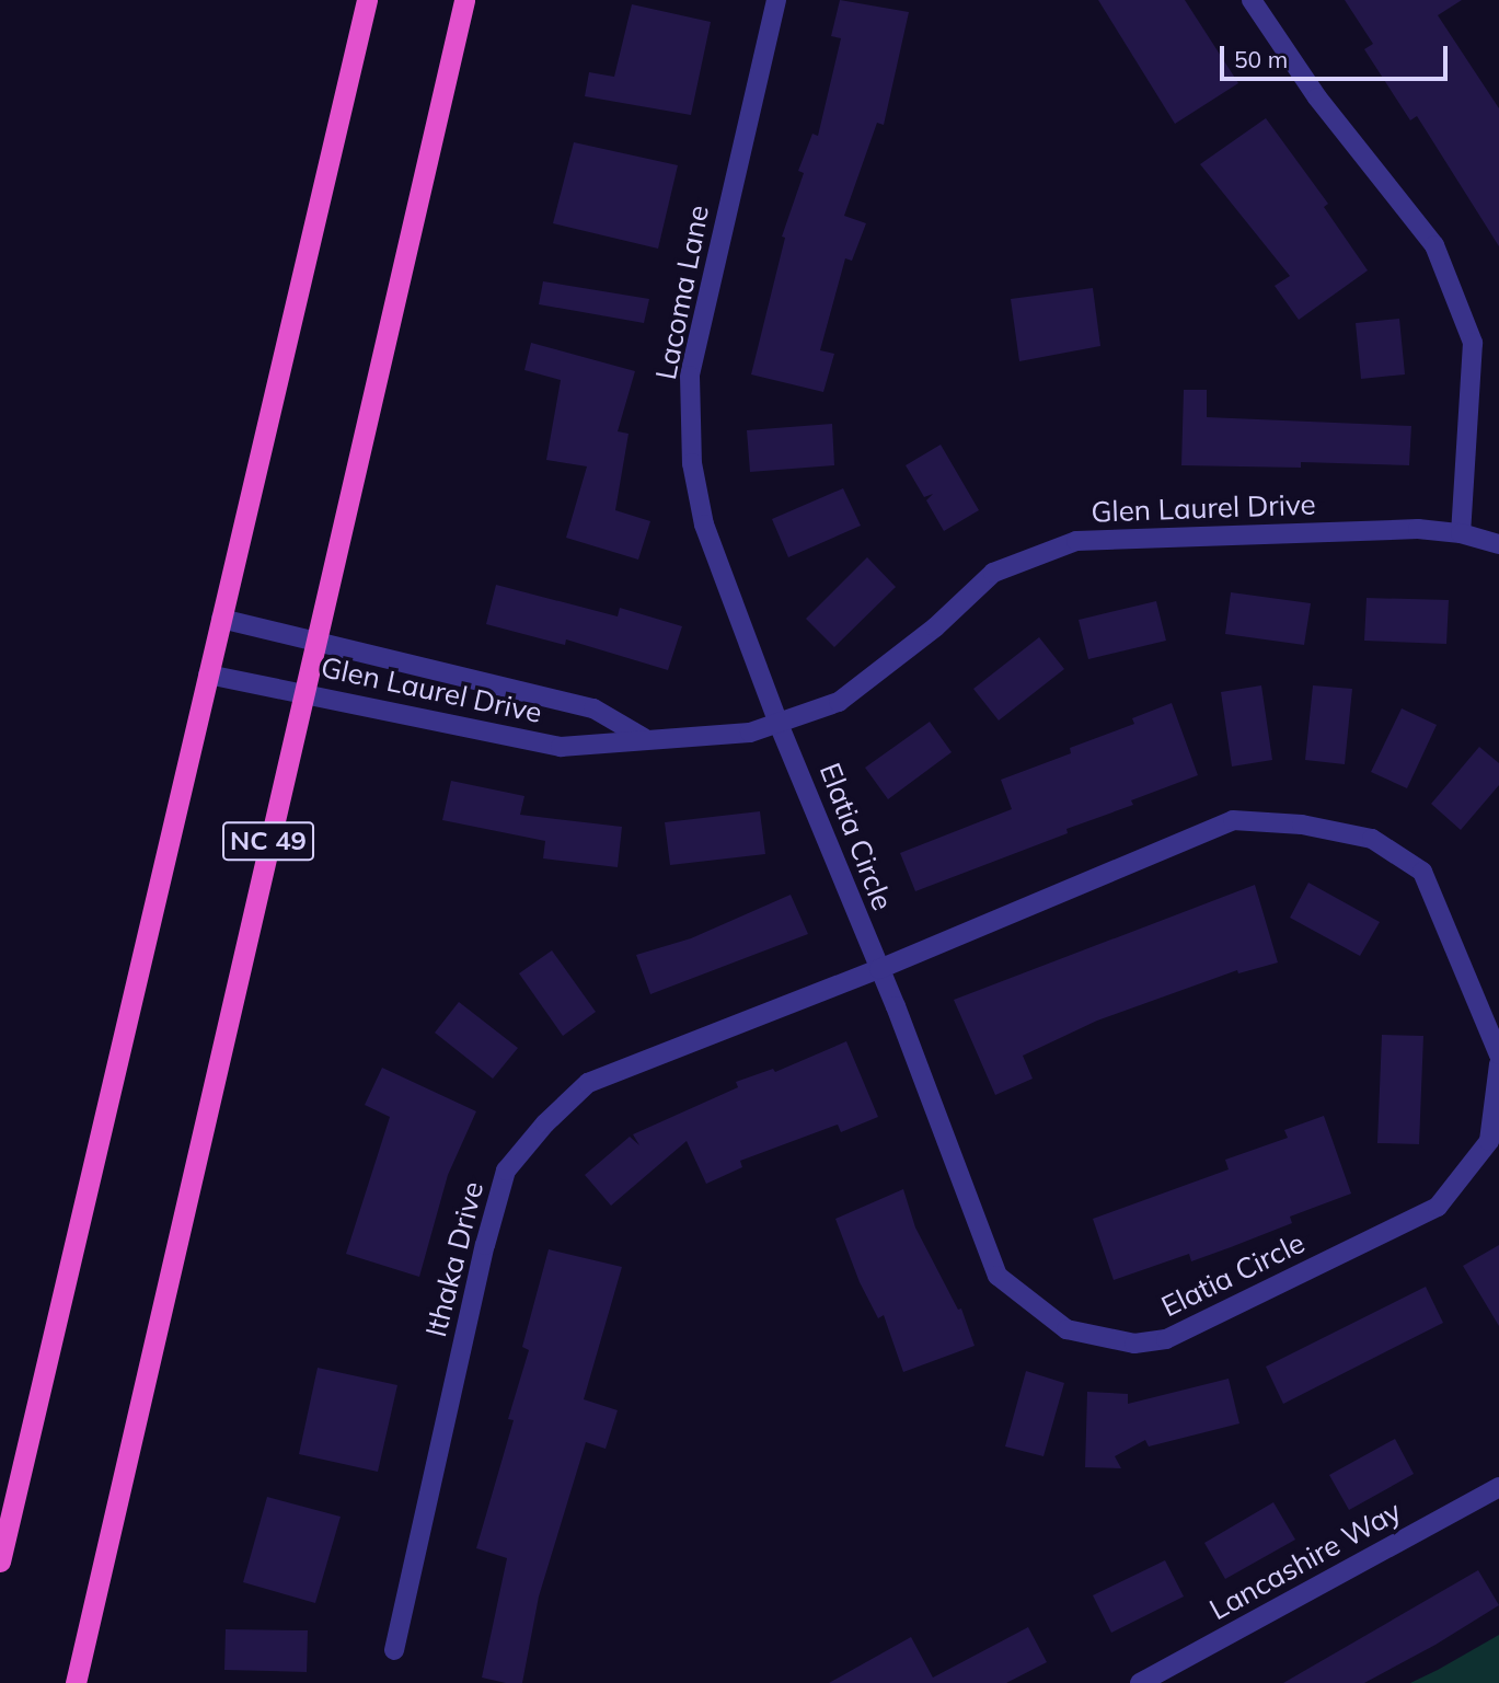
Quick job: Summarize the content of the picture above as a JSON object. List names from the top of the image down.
{
  "streets": {
    "highway": ["NC 49"],
    "street": [
      "Lacoma Lane",
      "Glen Laurel Drive",
      "Elatia Circle",
      "Ithaka Drive",
      "Lancashire Way"
    ]
  },
  "crossings": [
    ["Lacoma Lane", "Glen Laurel Drive"],
    ["Lacoma Lane", "Elatia Circle"],
    ["Glen Laurel Drive", "Elatia Circle"],
    ["Glen Laurel Drive", "NC 49"],
    ["Elatia Circle", "Ithaka Drive"]
  ],
  "scale_bar": "50 m"
}
